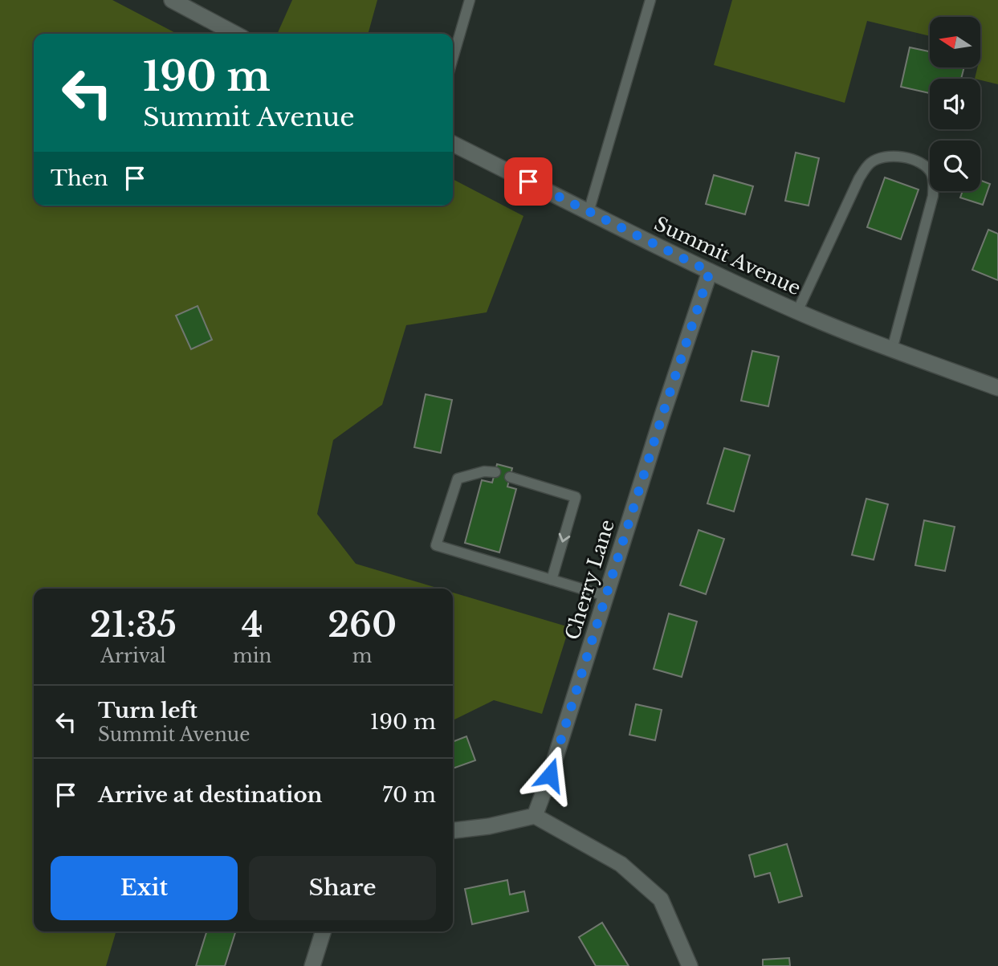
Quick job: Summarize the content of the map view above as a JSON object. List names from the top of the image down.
{
  "streets": {
    "street": ["Summit Avenue", "Cherry Lane"]
  },
  "crossings": [
    ["Summit Avenue", "Cherry Lane"]
  ],
  "north": "left",
  "page": {
    "turn": ["190 m", "Summit Avenue"],
    "then": "Then",
    "eta": [
      "21:35",
      "Arrival",
      "4",
      "min",
      "260",
      "m"
    ],
    "list": [
      {
        "name": "Turn left",
        "note": "Summit Avenue",
        "value": "190 m"
      },
      {
        "name": "Arrive at destination",
        "value": "70 m"
      }
    ],
    "buttons": ["Exit", "Share"]
  }
}
